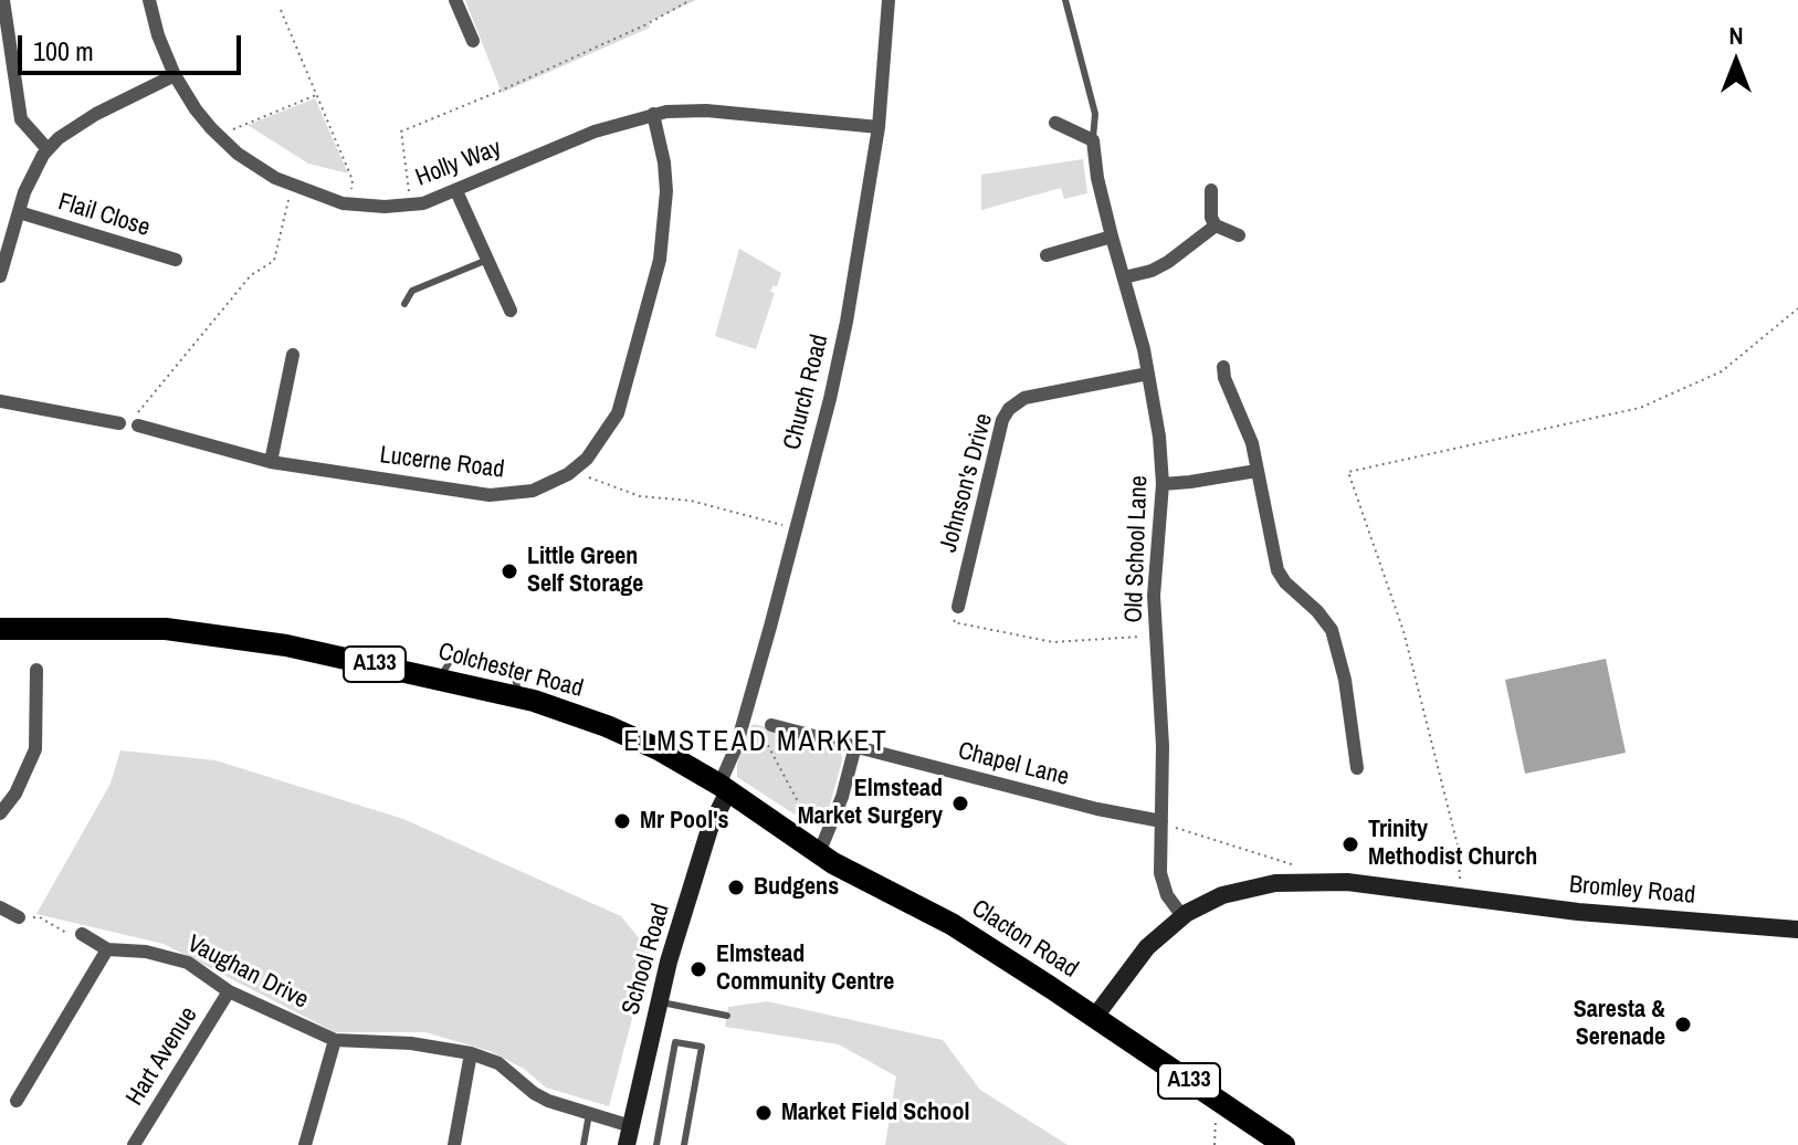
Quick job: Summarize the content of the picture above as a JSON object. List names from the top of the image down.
{
  "streets": {
    "main road": ["A133", "Colchester Road", "Clacton Road"],
    "street": [
      "Holly Way",
      "Flail Close",
      "Church Road",
      "Lucerne Road",
      "Johnson's Drive",
      "Old School Lane",
      "Chapel Lane",
      "Bromley Road",
      "School Road",
      "Vaughan Drive",
      "Hart Avenue"
    ]
  },
  "crossings": [
    ["Holly Way", "Church Road"],
    ["Holly Way", "Lucerne Road"],
    ["Church Road", "Colchester Road"],
    ["Church Road", "Clacton Road"],
    ["Church Road", "School Road"],
    ["Johnson's Drive", "Old School Lane"],
    ["Old School Lane", "Chapel Lane"],
    ["Old School Lane", "Bromley Road"],
    ["Colchester Road", "Clacton Road"],
    ["Colchester Road", "School Road"],
    ["Bromley Road", "Clacton Road"],
    ["Clacton Road", "School Road"],
    ["School Road", "Vaughan Drive"],
    ["Vaughan Drive", "Hart Avenue"]
  ],
  "districts": ["ELMSTEAD MARKET"],
  "places": [
    "Little Green Self Storage",
    "Elmstead Market Surgery",
    "Mr Pool's",
    "Trinity Methodist Church",
    "Budgens",
    "Elmstead Community Centre",
    "Saresta & Serenade",
    "Market Field School"
  ],
  "scale_bar": "100 m",
  "north": "top"
}
